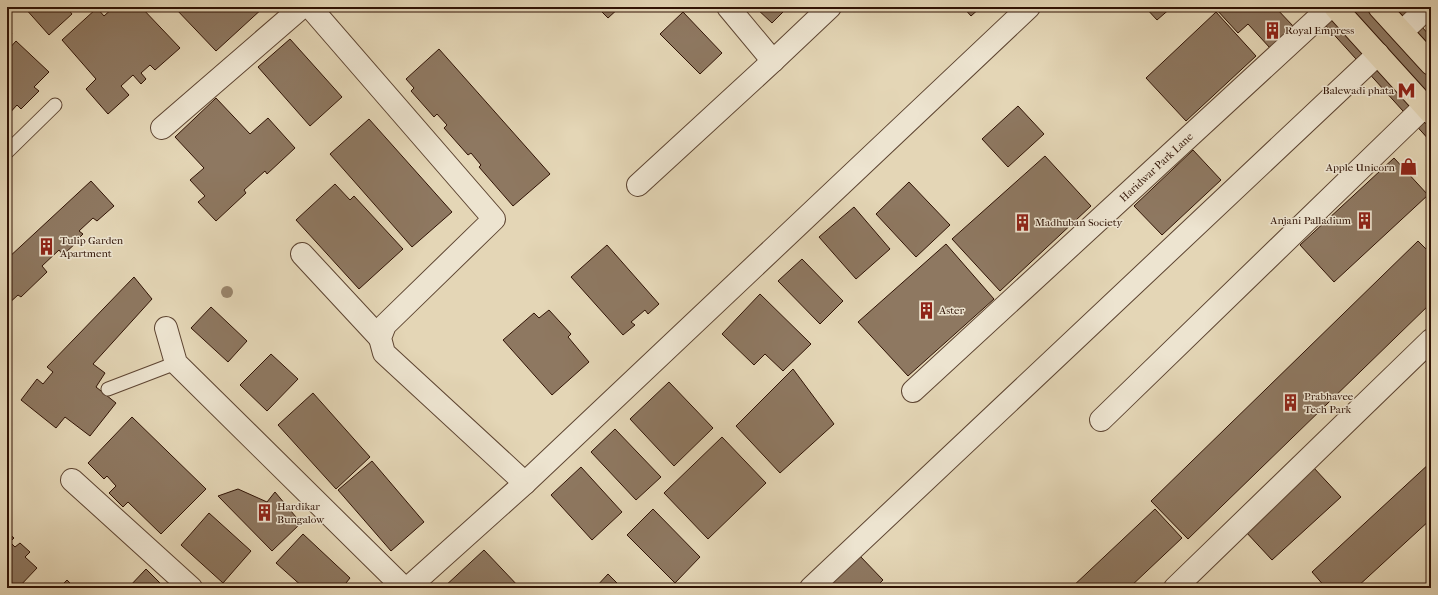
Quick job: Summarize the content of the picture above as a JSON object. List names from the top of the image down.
{
  "streets": {
    "street": ["Haridwar Park Lane"]
  },
  "places": {
    "building": [
      "Royal Empress",
      "Anjani Palladium",
      "Madhuban Society",
      "Tulip Garden Apartment",
      "Aster",
      "Prabhavee Tech Park",
      "Hardikar Bungalow"
    ],
    "metro station": ["Balewadi phata"],
    "shop": ["Apple Unicorn"]
  }
}
